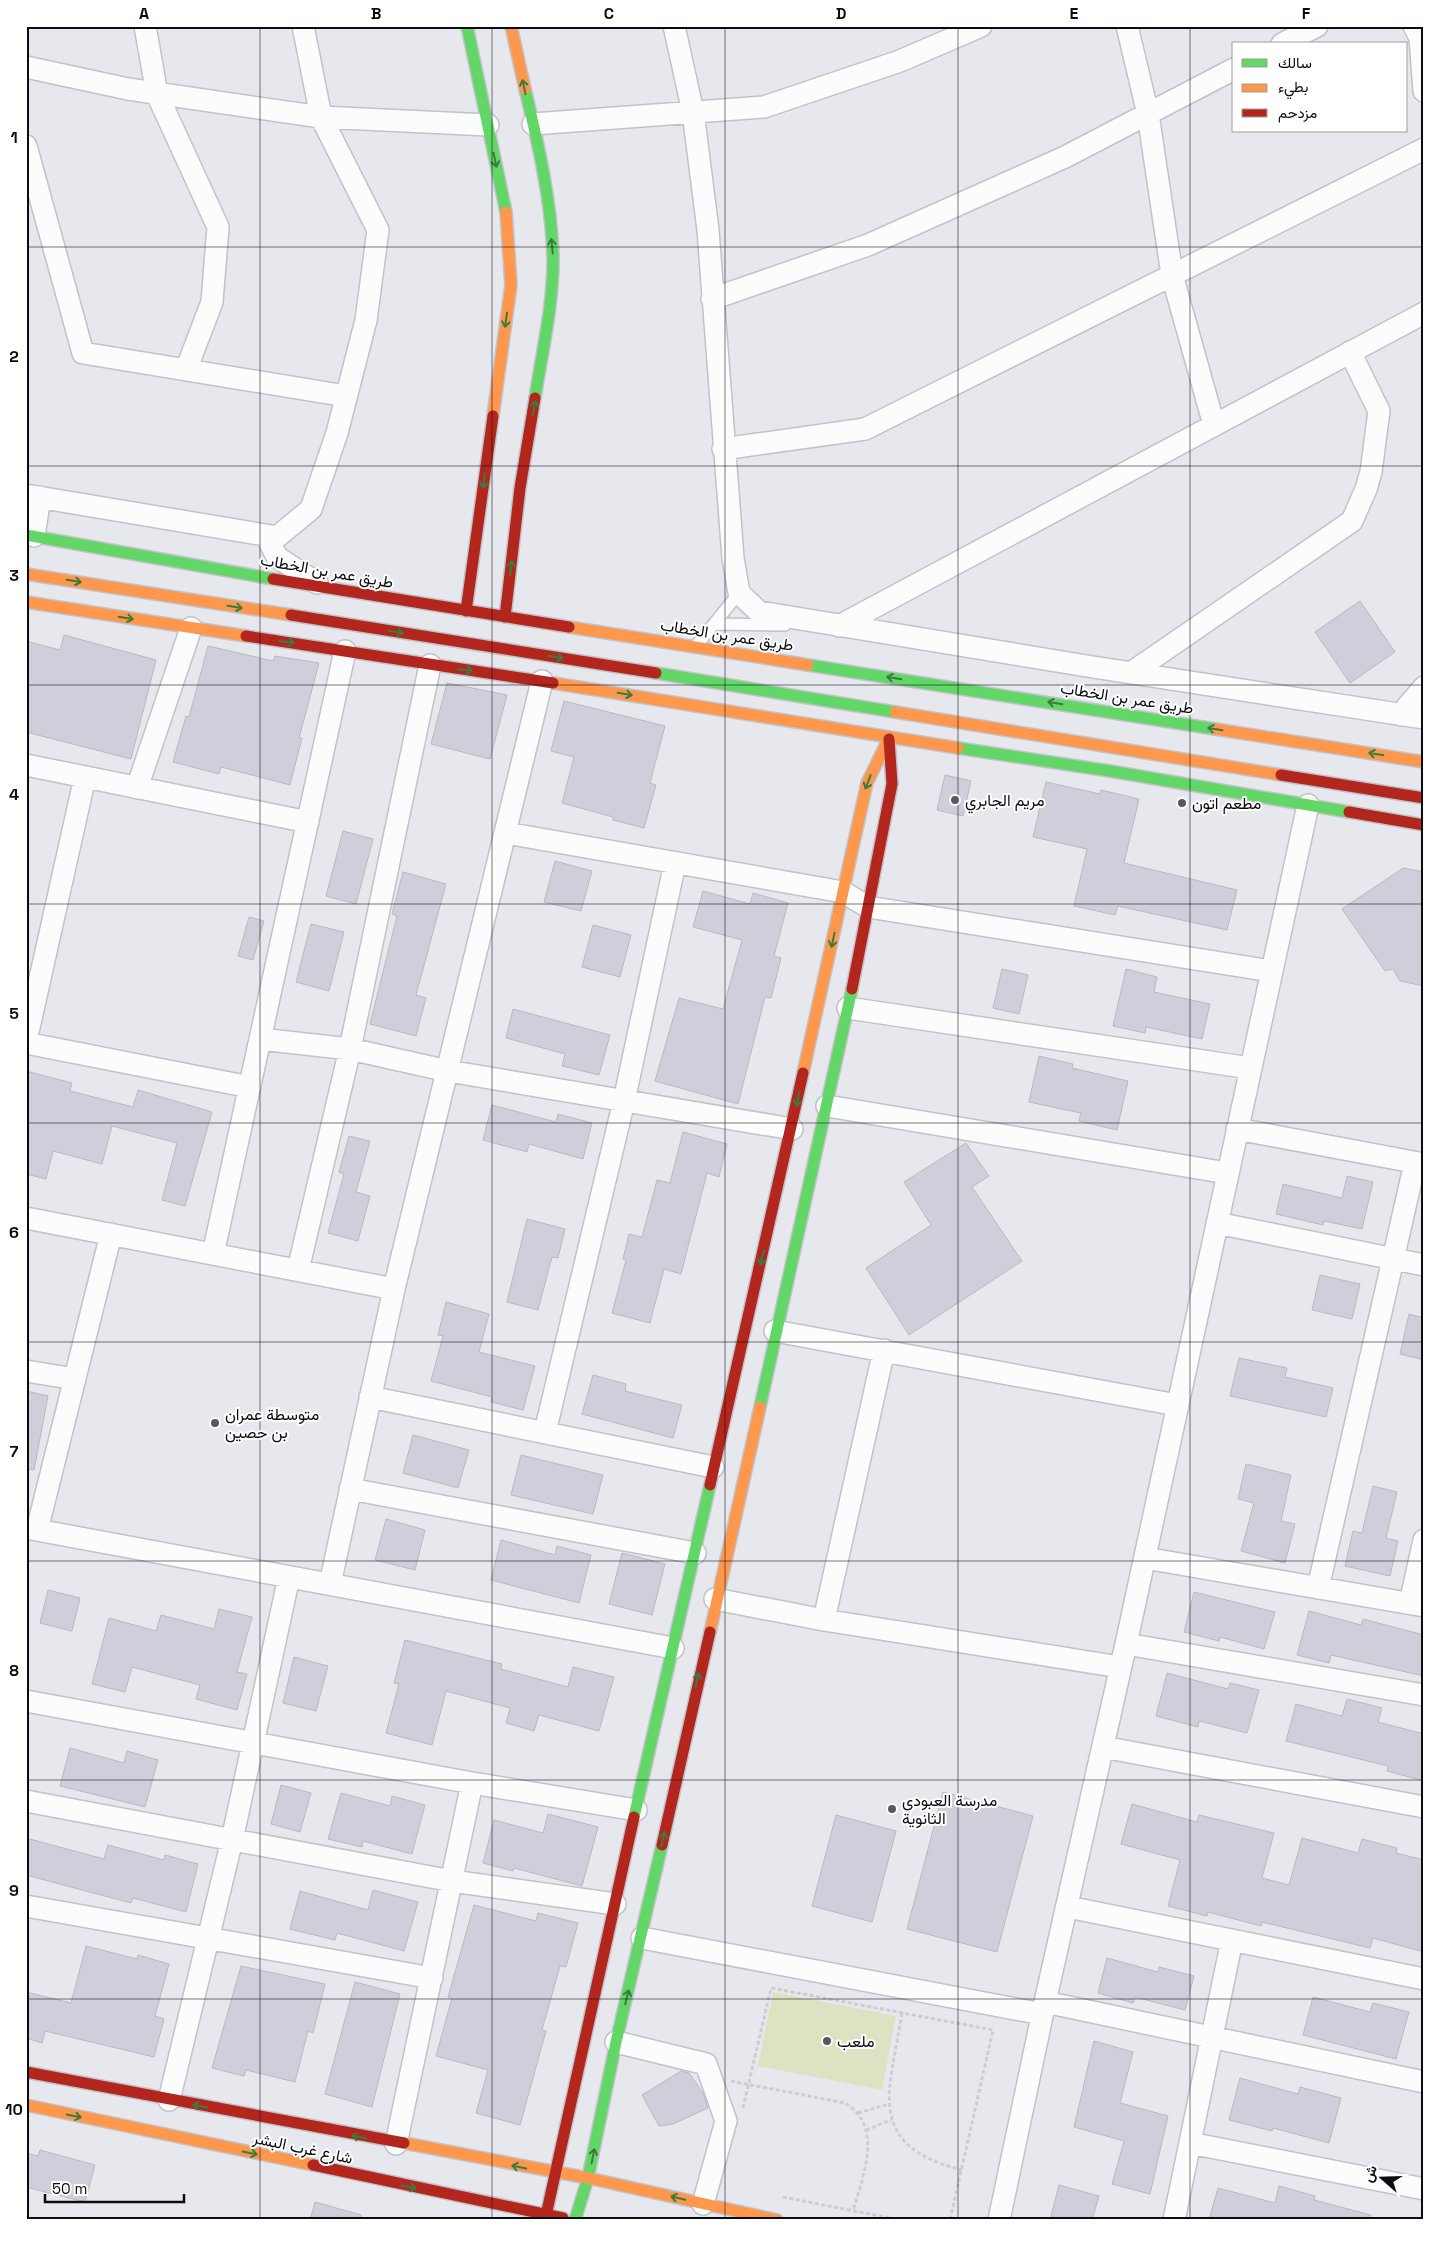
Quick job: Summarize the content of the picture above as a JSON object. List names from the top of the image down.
{
  "streets": {
    "street": ["طريق عمر بن الخطاب", "شارع غرب البشر"]
  },
  "places": [
    "مريم الجابري",
    "مطعم اتون",
    "متوسطة عمران بن حصين",
    "مدرسة العبودي الثانوية",
    "ملعب"
  ],
  "legend": ["سالك", "بطيء", "مزدحم"],
  "scale_bar": "50 m",
  "north": "left",
  "grid": {
    "columns": [
      "A",
      "B",
      "C",
      "D",
      "E",
      "F"
    ],
    "rows": [
      "1",
      "2",
      "3",
      "4",
      "5",
      "6",
      "7",
      "8",
      "9",
      "10"
    ]
  }
}
